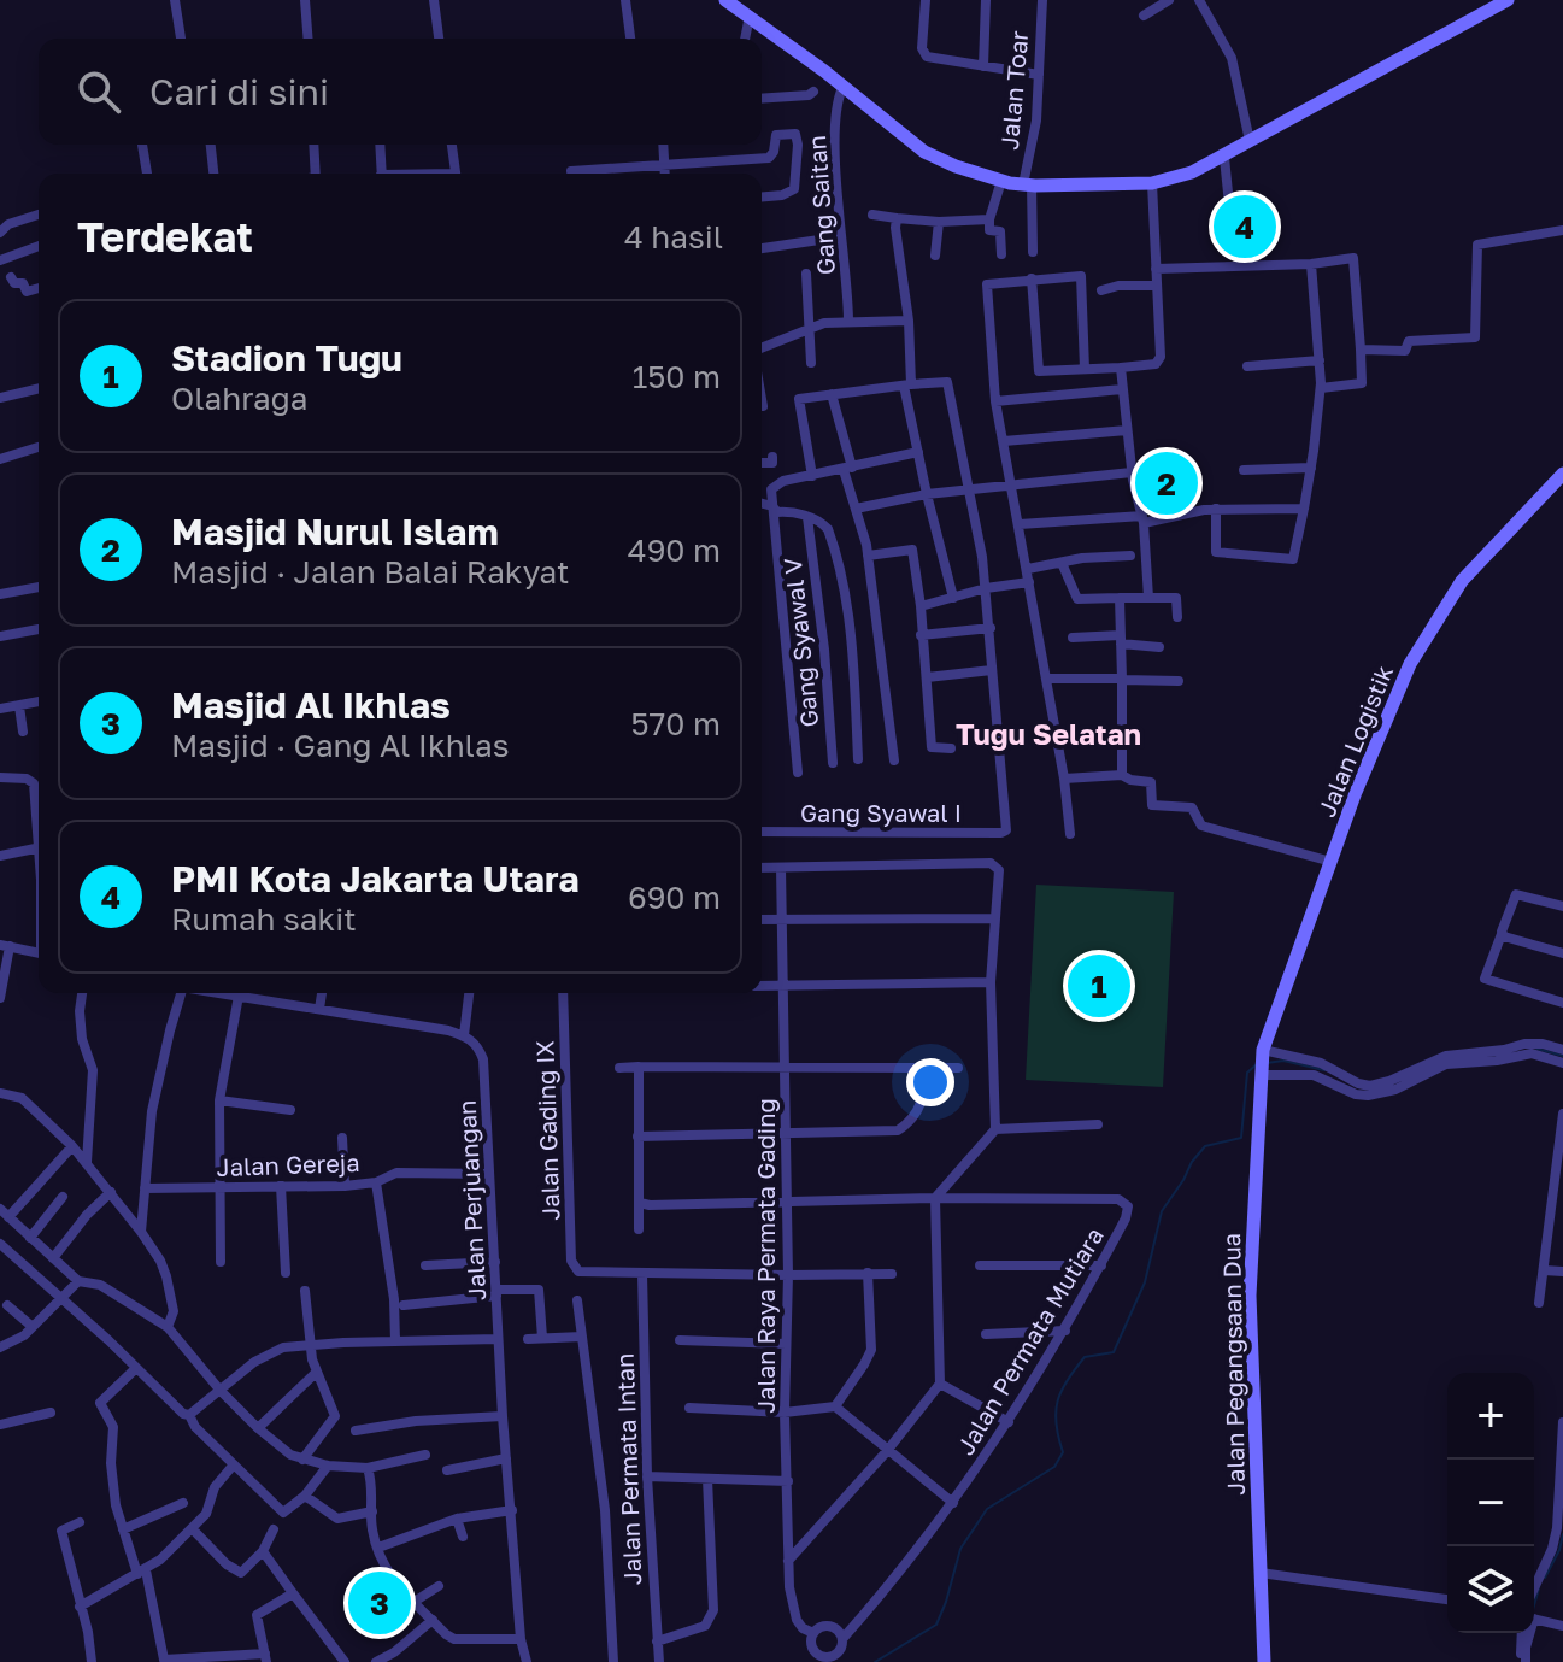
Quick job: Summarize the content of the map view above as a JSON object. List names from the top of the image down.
{
  "streets": {
    "main road": ["Jalan Logistik", "Jalan Pegangsaan Dua"],
    "street": [
      "Jalan Toar",
      "Gang Saitan",
      "Gang Syawal V",
      "Gang Syawal I",
      "Jalan Gading IX",
      "Jalan Gereja",
      "Jalan Perjuangan",
      "Jalan Raya Permata Gading",
      "Jalan Permata Mutiara",
      "Jalan Permata Intan"
    ]
  },
  "crossings": [
    ["Jalan Logistik", "Jalan Pegangsaan Dua"],
    ["Jalan Gading IX", "Jalan Permata Intan"],
    ["Jalan Gereja", "Jalan Perjuangan"],
    ["Jalan Raya Permata Gading", "Jalan Permata Mutiara"]
  ],
  "districts": ["Tugu Selatan"],
  "page": {
    "search": "Cari di sini",
    "heading": ["Terdekat", "4 hasil"],
    "pins": [
      "4",
      "2",
      "1",
      "3"
    ],
    "list": [
      {
        "mark": "1",
        "name": "Stadion Tugu",
        "note": "Olahraga",
        "value": "150 m"
      },
      {
        "mark": "2",
        "name": "Masjid Nurul Islam",
        "note": "Masjid · Jalan Balai Rakyat",
        "value": "490 m"
      },
      {
        "mark": "3",
        "name": "Masjid Al Ikhlas",
        "note": "Masjid · Gang Al Ikhlas",
        "value": "570 m"
      },
      {
        "mark": "4",
        "name": "PMI Kota Jakarta Utara",
        "note": "Rumah sakit",
        "value": "690 m"
      }
    ],
    "map_buttons": ["+", "−"]
  }
}
